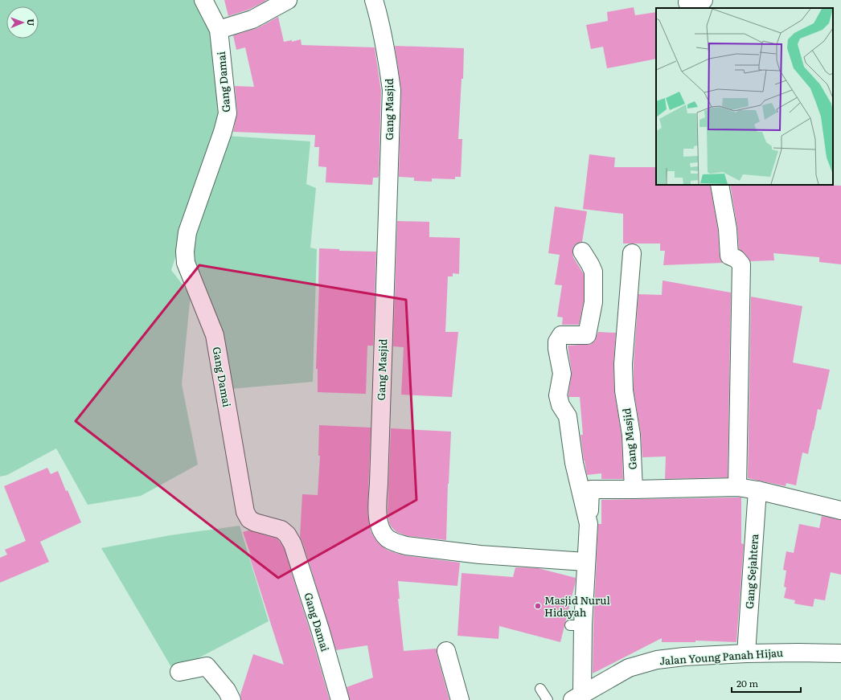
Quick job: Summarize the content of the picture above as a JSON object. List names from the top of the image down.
{
  "streets": {
    "street": [
      "Gang Damai",
      "Gang Masjid",
      "Gang Sejahtera",
      "Jalan Young Panah Hijau"
    ]
  },
  "crossings": [
    ["Gang Sejahtera", "Jalan Young Panah Hijau"]
  ],
  "places": ["Masjid Nurul Hidayah"],
  "scale_bar": "20 m",
  "north": "right"
}
